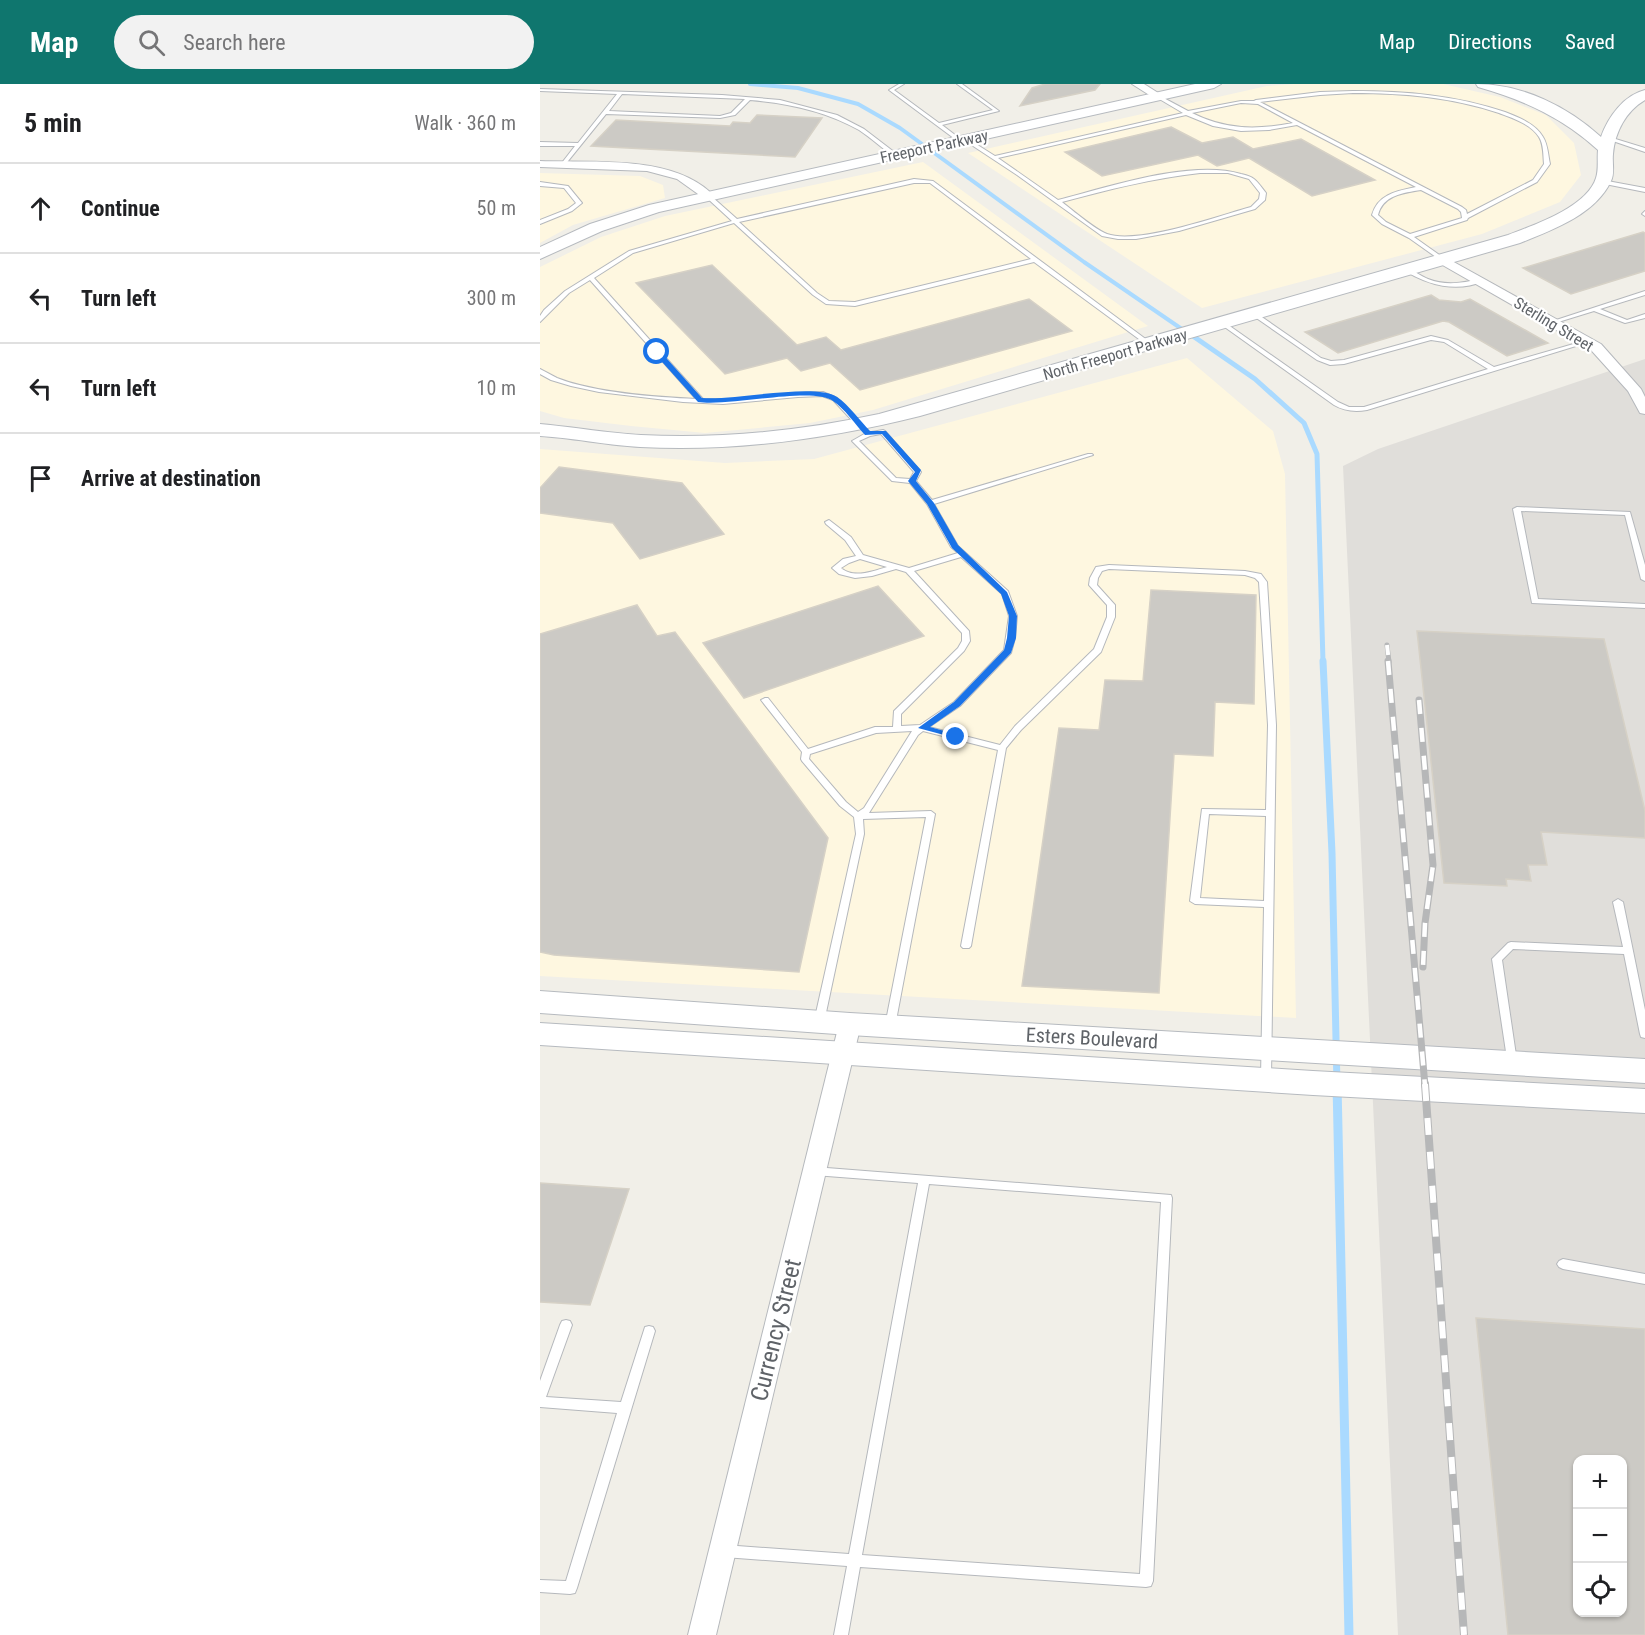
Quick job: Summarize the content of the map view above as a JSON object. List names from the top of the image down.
{
  "streets": {
    "main road": ["Freeport Parkway", "North Freeport Parkway", "Esters Boulevard"],
    "street": ["Sterling Street", "Currency Street"]
  },
  "crossings": [
    ["Sterling Street", "North Freeport Parkway"],
    ["Esters Boulevard", "Currency Street"]
  ],
  "page": {
    "header": "Map",
    "search": "Search here",
    "nav": ["Map", "Directions", "Saved"],
    "heading": ["5 min", "Walk · 360 m"],
    "list": [
      ["Continue", "50 m"],
      ["Turn left", "300 m"],
      ["Turn left", "10 m"],
      "Arrive at destination"
    ],
    "map_buttons": ["+", "−"]
  }
}
